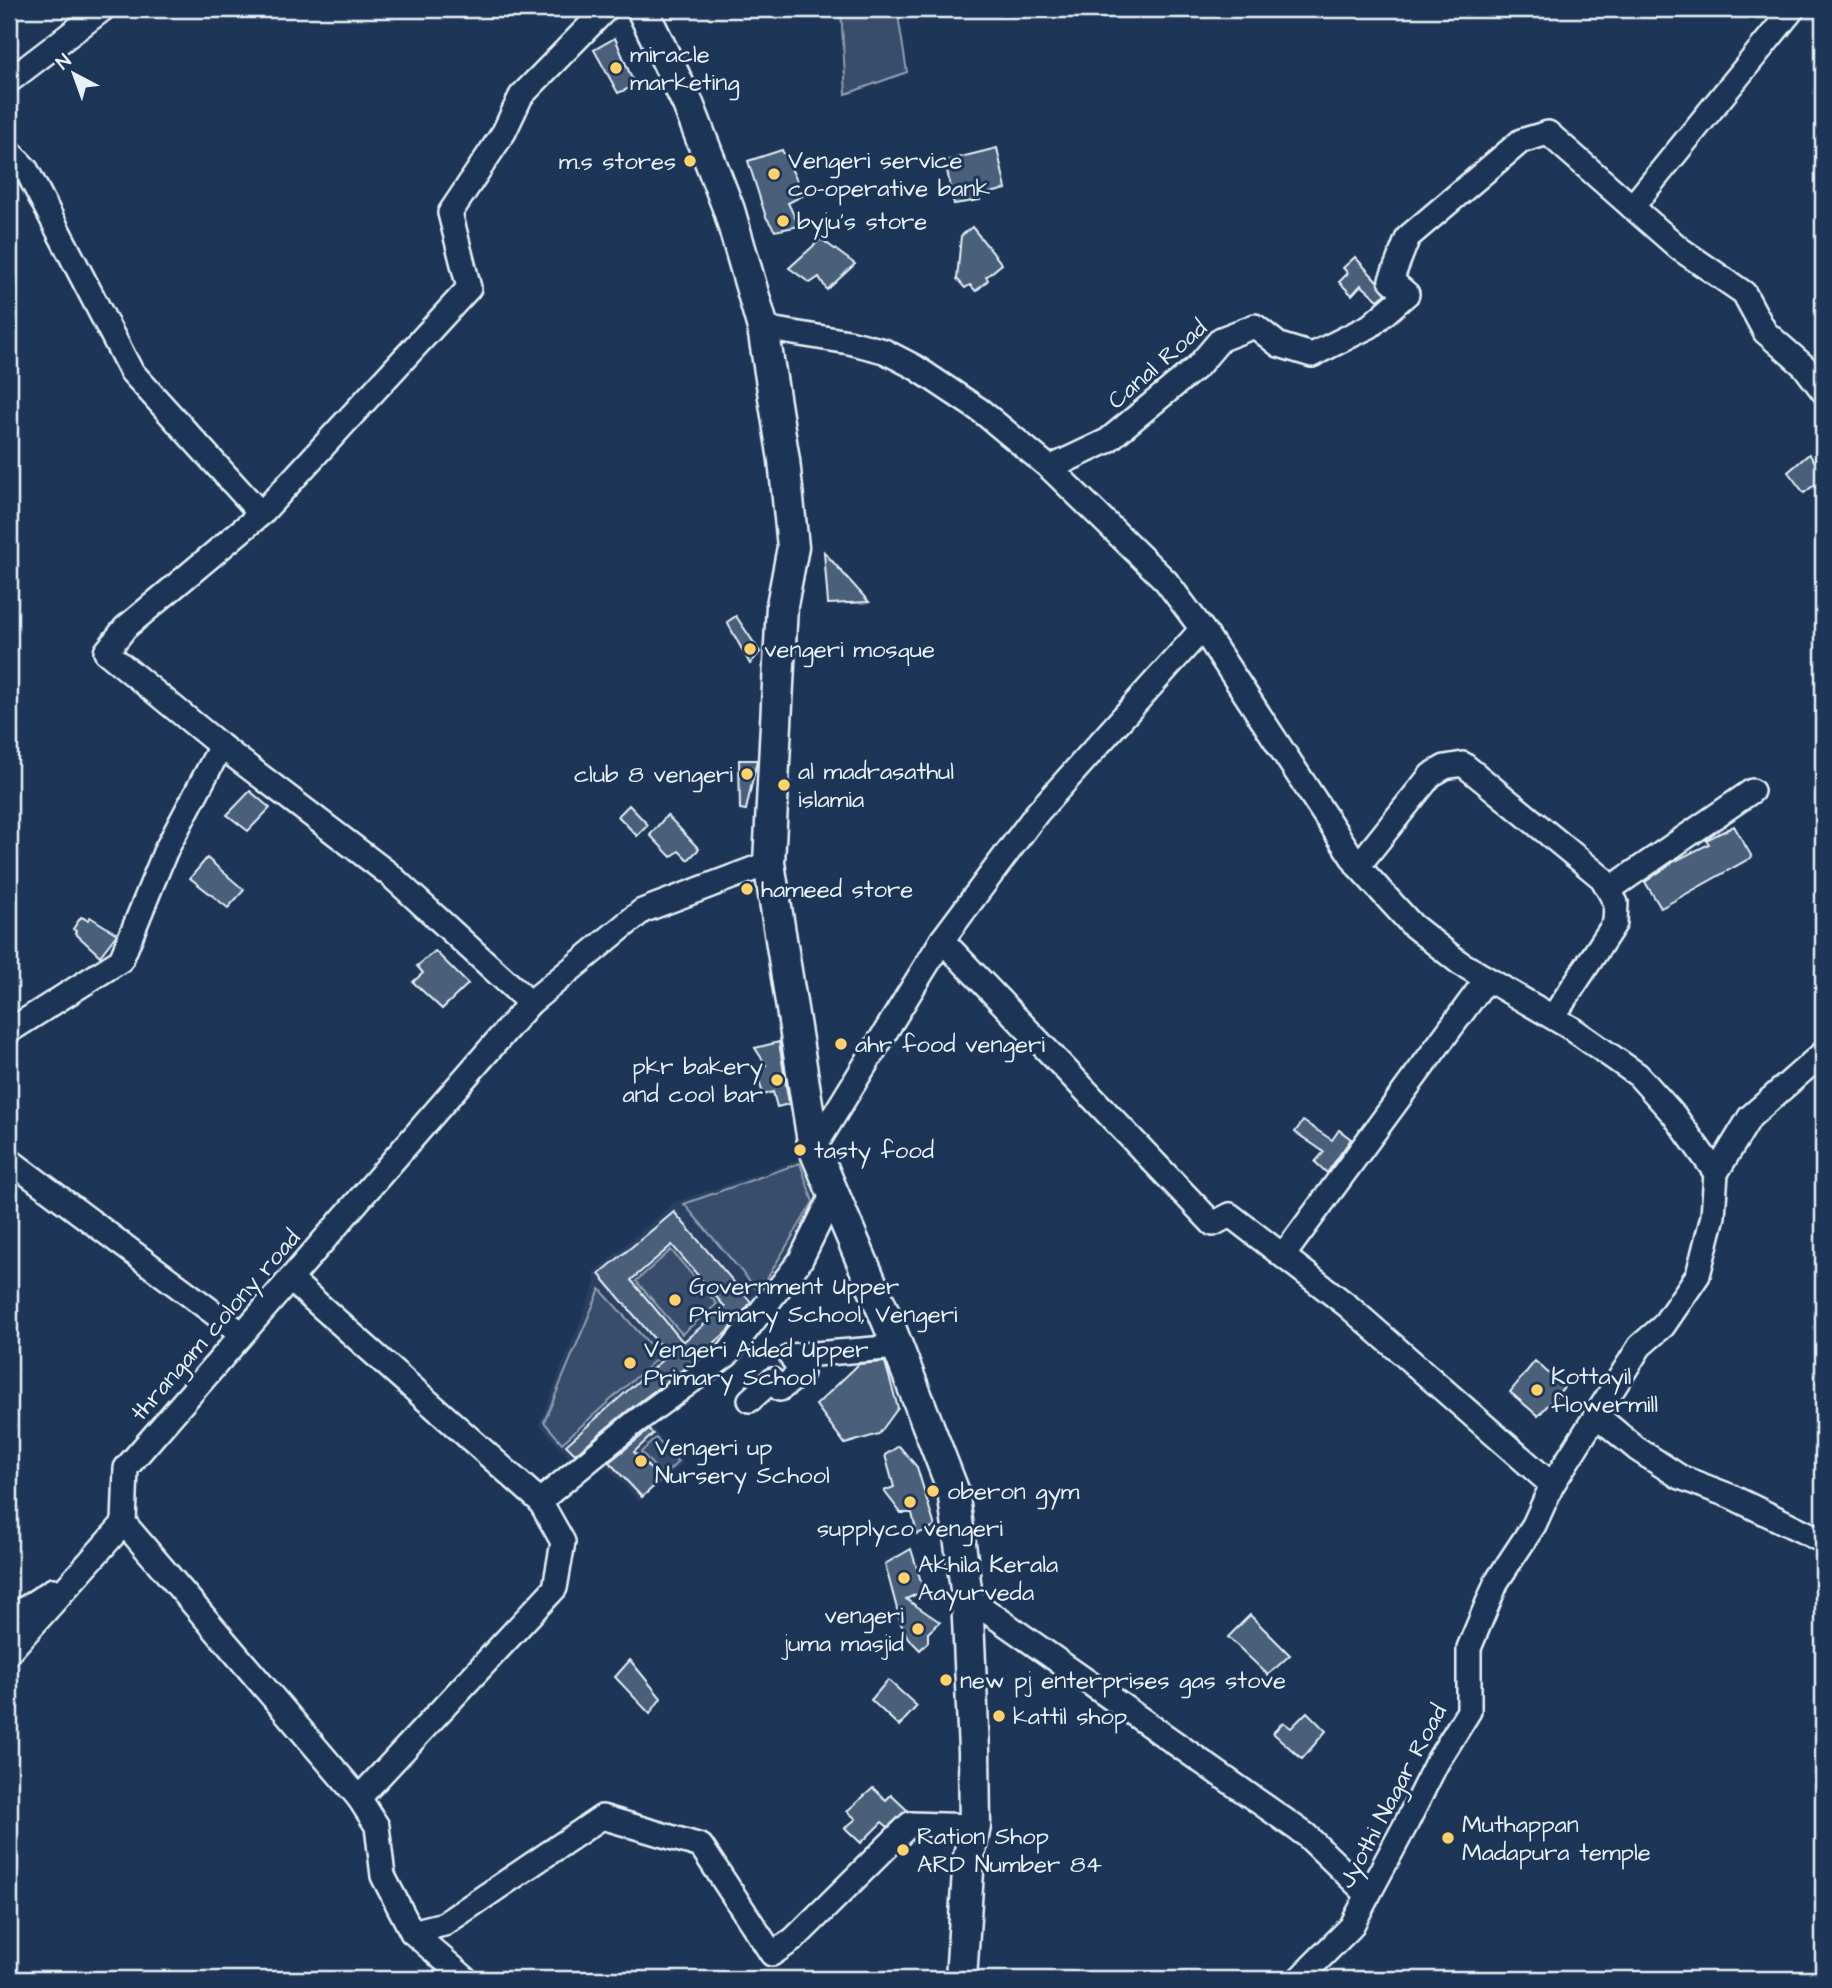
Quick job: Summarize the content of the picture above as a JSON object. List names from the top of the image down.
{
  "streets": {
    "street": ["Canal Road", "thrangam colony road", "Jyothi Nagar Road"]
  },
  "places": [
    "miracle marketing",
    "m.s stores",
    "Vengeri service co-operative bank",
    "byju's store",
    "vengeri mosque",
    "club 8 vengeri",
    "al madrasathul islamia",
    "hameed store",
    "ahr food vengeri",
    "pkr bakery and cool bar",
    "tasty food",
    "Government Upper Primary School, Vengeri",
    "Vengeri Aided Upper Primary School",
    "Kottayil flowermill",
    "Vengeri up Nursery School",
    "oberon gym",
    "supplyco vengeri",
    "Akhila Kerala Aayurveda",
    "vengeri juma masjid",
    "new pj enterprises gas stove",
    "kattil shop",
    "Muthappan Madapura temple",
    "Ration Shop ARD Number 84"
  ],
  "north": "top left"
}
